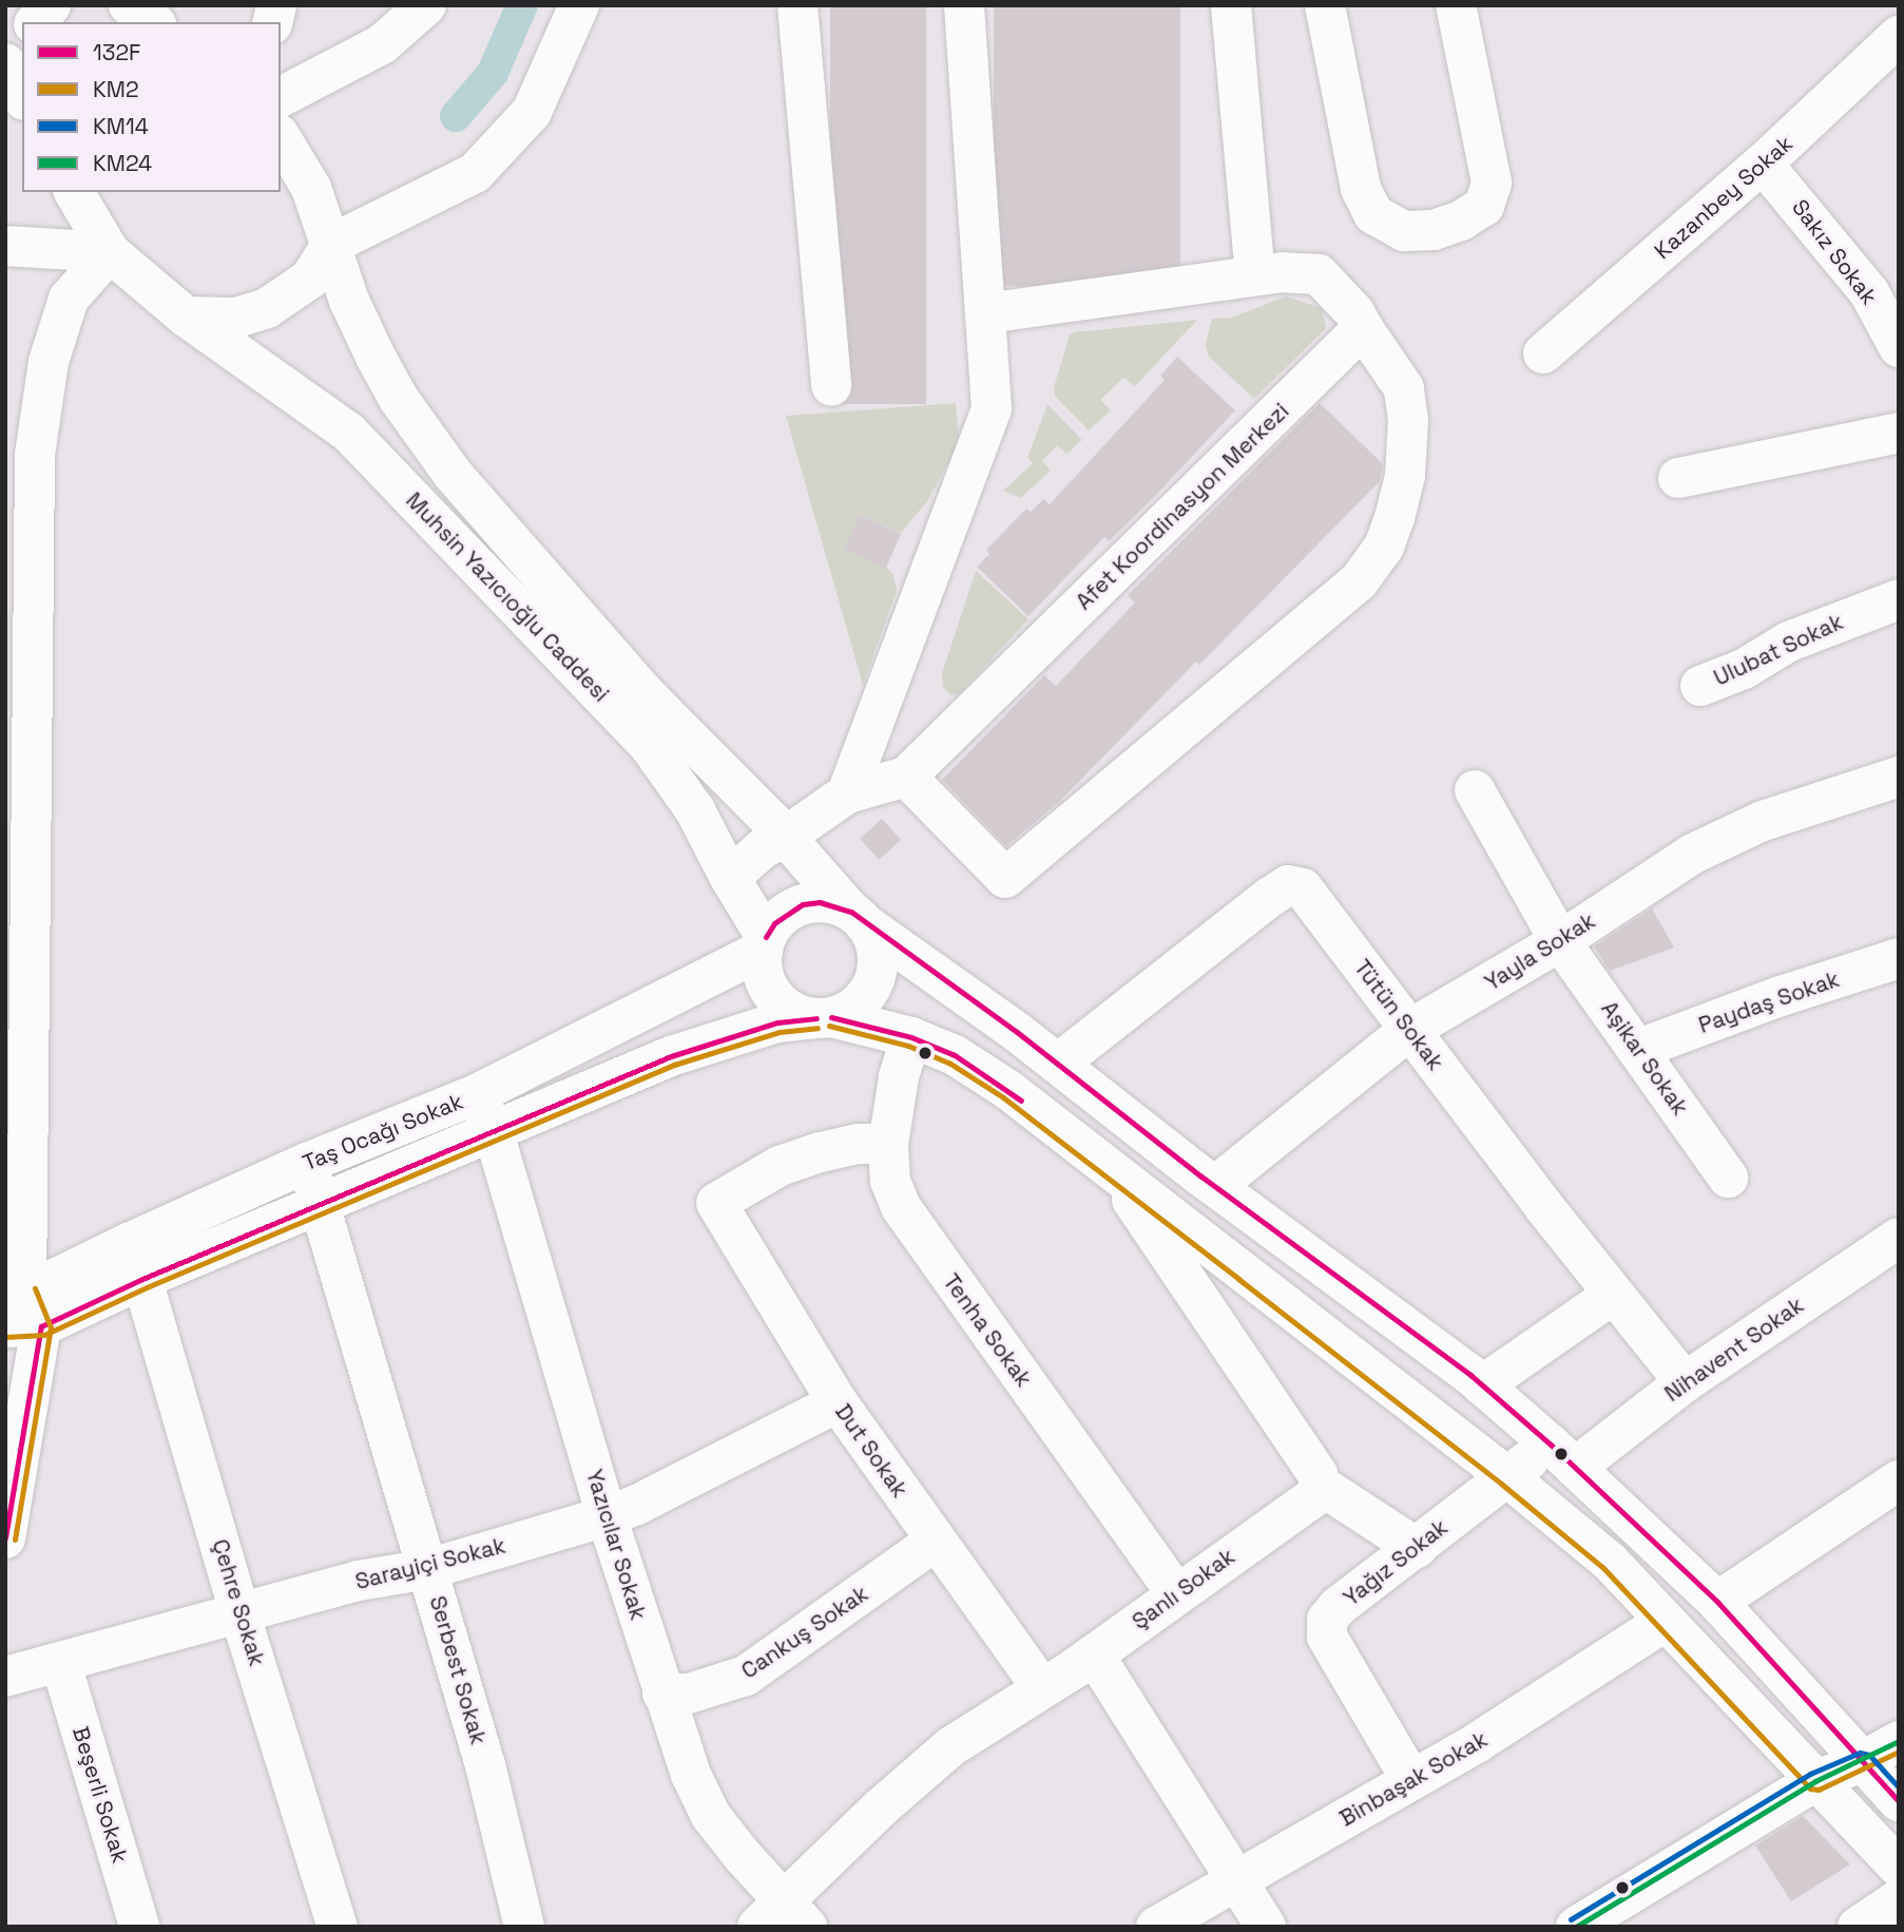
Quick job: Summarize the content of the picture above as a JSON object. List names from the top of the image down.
{
  "streets": {
    "street": [
      "Kazanbey Sokak",
      "Sakız Sokak",
      "Afet Koordinasyon Merkezi",
      "Muhsin Yazıcıoğlu Caddesi",
      "Ulubat Sokak",
      "Yayla Sokak",
      "Paydaş Sokak",
      "Tütün Sokak",
      "Aşikar Sokak",
      "Taş Ocağı Sokak",
      "Tenha Sokak",
      "Nihavent Sokak",
      "Dut Sokak",
      "Yazıcılar Sokak",
      "Yağız Sokak",
      "Sarayiçi Sokak",
      "Şanlı Sokak",
      "Çehre Sokak",
      "Cankuş Sokak",
      "Serbest Sokak",
      "Binbaşak Sokak",
      "Beşerli Sokak"
    ]
  },
  "crossings": [
    ["Kazanbey Sokak", "Sakız Sokak"],
    ["Afet Koordinasyon Merkezi", "Muhsin Yazıcıoğlu Caddesi"],
    ["Muhsin Yazıcıoğlu Caddesi", "Yayla Sokak"],
    ["Muhsin Yazıcıoğlu Caddesi", "Tütün Sokak"],
    ["Muhsin Yazıcıoğlu Caddesi", "Taş Ocağı Sokak"],
    ["Muhsin Yazıcıoğlu Caddesi", "Nihavent Sokak"],
    ["Yayla Sokak", "Tütün Sokak"],
    ["Yayla Sokak", "Aşikar Sokak"],
    ["Paydaş Sokak", "Aşikar Sokak"],
    ["Tütün Sokak", "Nihavent Sokak"],
    ["Taş Ocağı Sokak", "Yazıcılar Sokak"],
    ["Taş Ocağı Sokak", "Çehre Sokak"],
    ["Taş Ocağı Sokak", "Serbest Sokak"],
    ["Tenha Sokak", "Dut Sokak"],
    ["Tenha Sokak", "Şanlı Sokak"],
    ["Nihavent Sokak", "Yağız Sokak"],
    ["Dut Sokak", "Sarayiçi Sokak"],
    ["Dut Sokak", "Şanlı Sokak"],
    ["Dut Sokak", "Cankuş Sokak"],
    ["Yazıcılar Sokak", "Sarayiçi Sokak"],
    ["Yazıcılar Sokak", "Şanlı Sokak"],
    ["Yazıcılar Sokak", "Cankuş Sokak"],
    ["Yağız Sokak", "Binbaşak Sokak"],
    ["Sarayiçi Sokak", "Çehre Sokak"],
    ["Sarayiçi Sokak", "Serbest Sokak"],
    ["Sarayiçi Sokak", "Beşerli Sokak"]
  ],
  "lines": [
    "transit line 132F",
    "transit line KM2",
    "transit line KM24",
    "transit line KM14"
  ],
  "legend": [
    "132F",
    "KM2",
    "KM14",
    "KM24"
  ]
}
